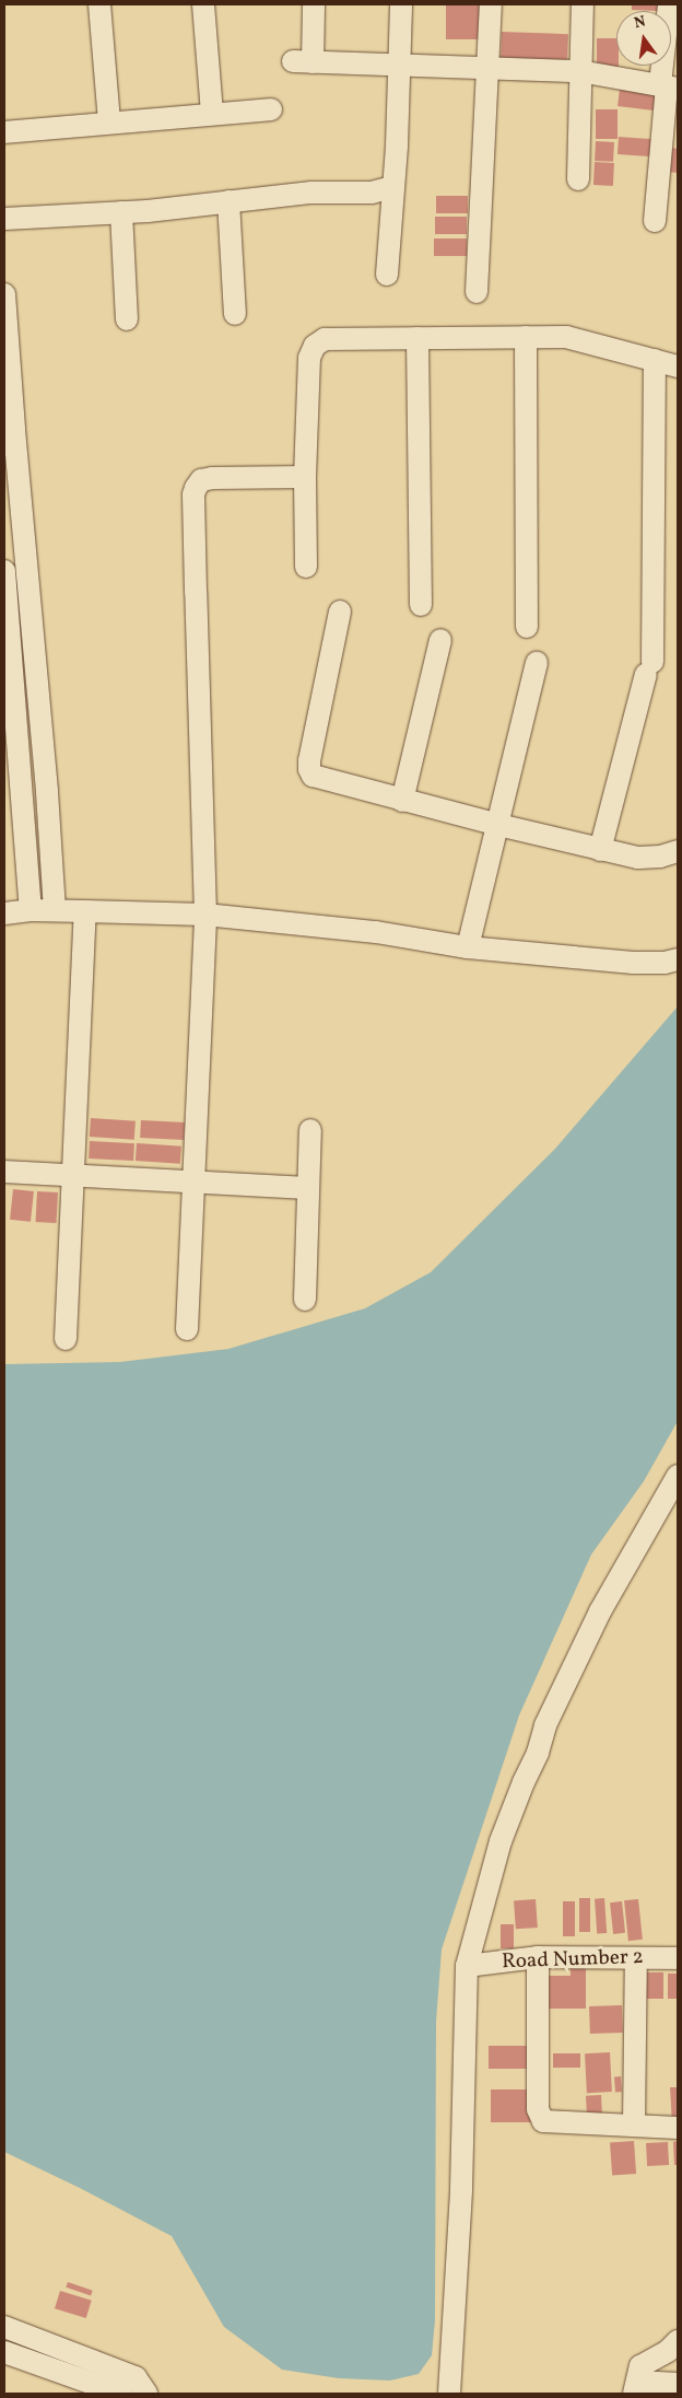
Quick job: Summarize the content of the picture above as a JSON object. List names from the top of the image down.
{
  "streets": {
    "street": ["Road Number 2"]
  },
  "north": "top"
}
